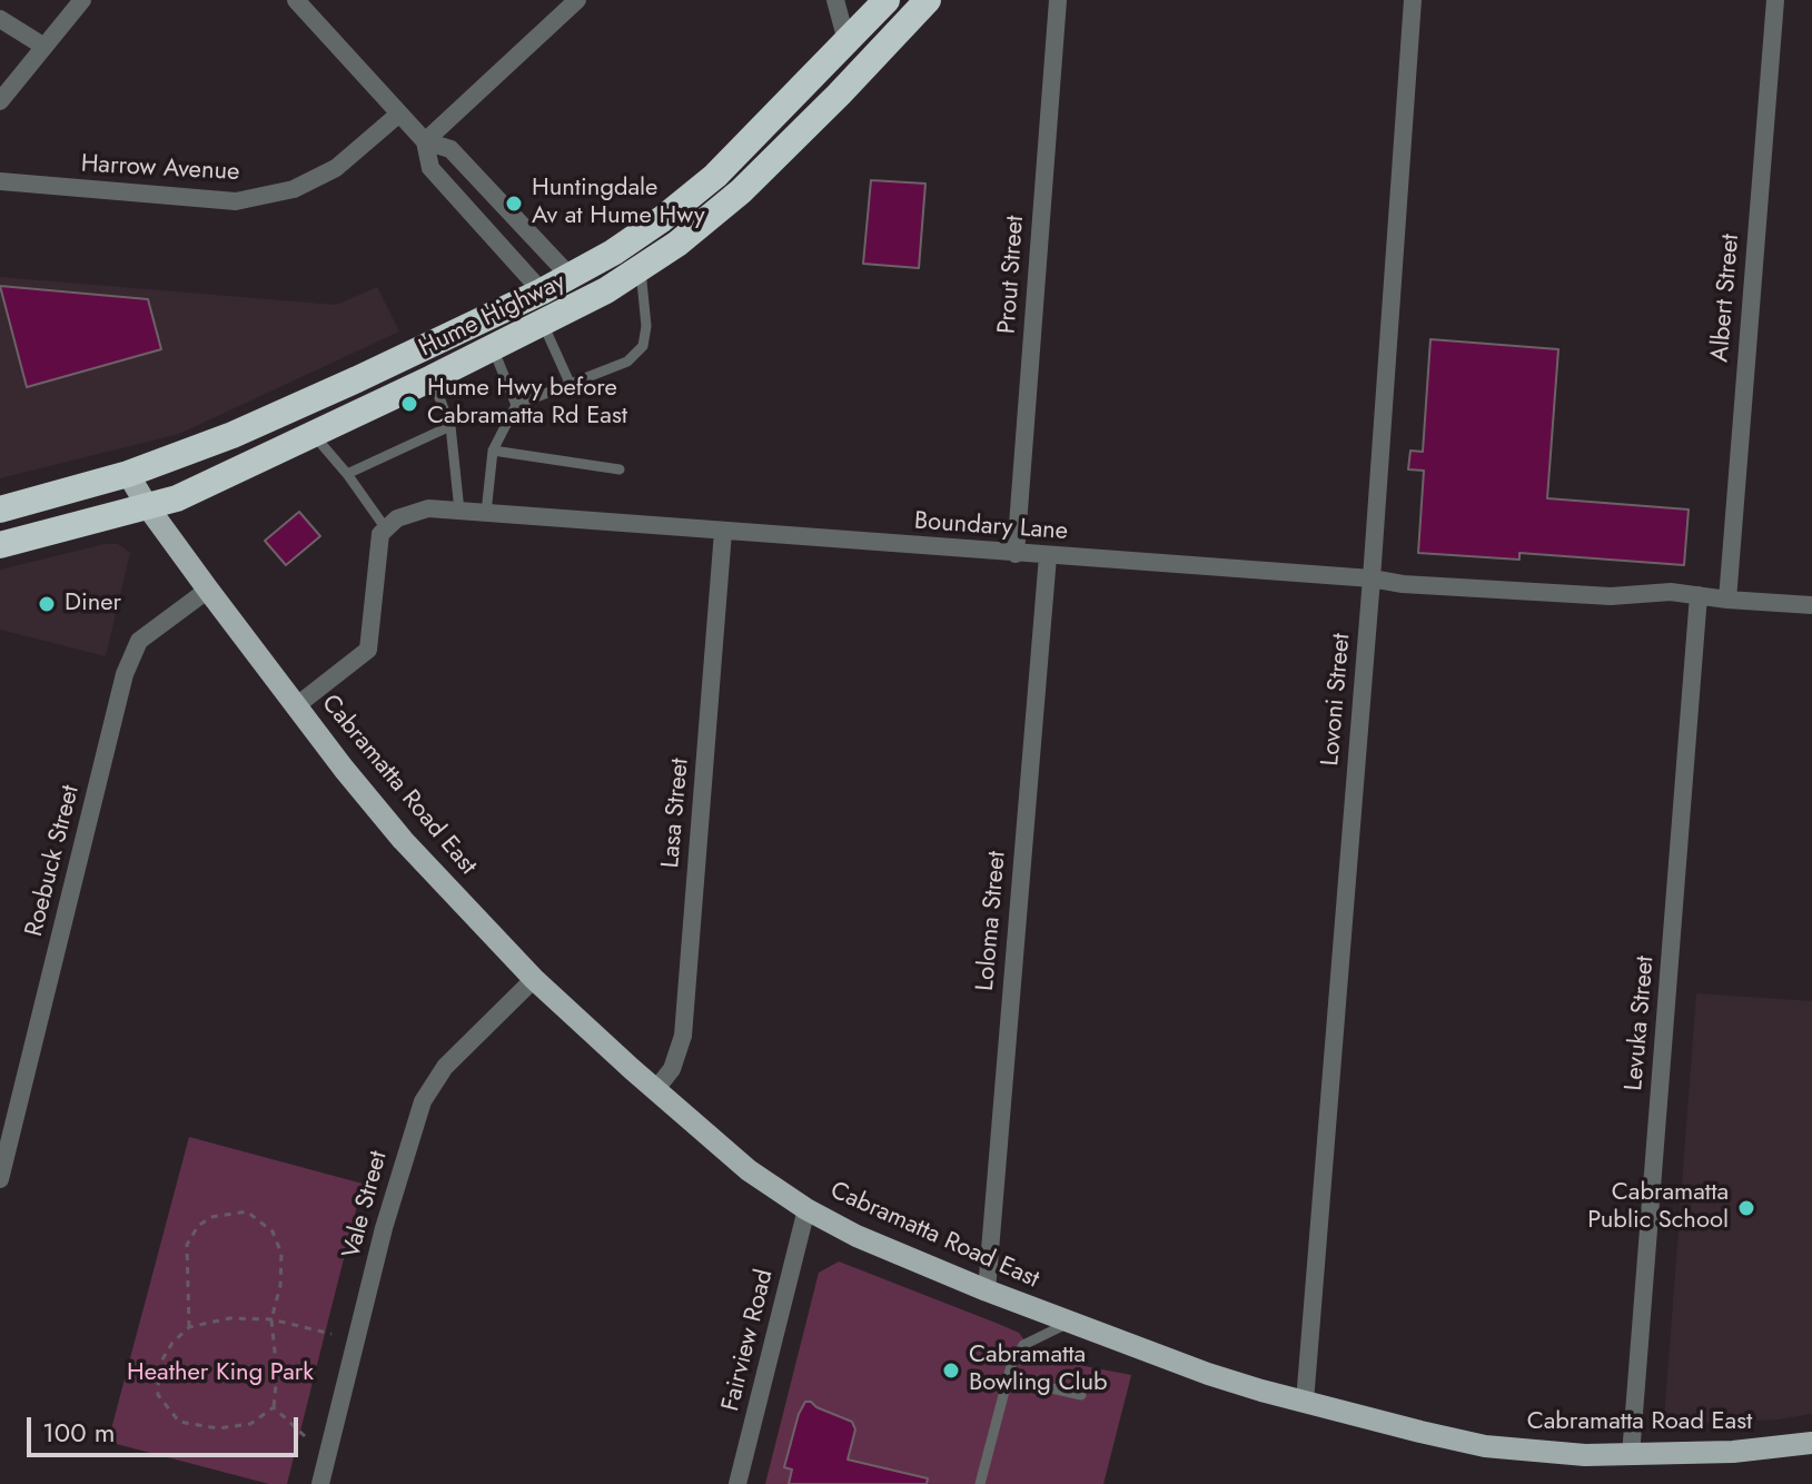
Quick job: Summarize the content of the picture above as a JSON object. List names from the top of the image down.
{
  "streets": {
    "highway": ["Hume Highway"],
    "main road": ["Cabramatta Road East"],
    "street": [
      "Harrow Avenue",
      "Prout Street",
      "Albert Street",
      "Boundary Lane",
      "Lovoni Street",
      "Lasa Street",
      "Roebuck Street",
      "Loloma Street",
      "Levuka Street",
      "Vale Street",
      "Fairview Road"
    ]
  },
  "crossings": [
    ["Prout Street", "Boundary Lane"],
    ["Albert Street", "Boundary Lane"],
    ["Hume Highway", "Cabramatta Road East"],
    ["Boundary Lane", "Lovoni Street"],
    ["Boundary Lane", "Lasa Street"],
    ["Boundary Lane", "Loloma Street"],
    ["Boundary Lane", "Levuka Street"],
    ["Lovoni Street", "Cabramatta Road East"],
    ["Cabramatta Road East", "Lasa Street"],
    ["Cabramatta Road East", "Roebuck Street"],
    ["Cabramatta Road East", "Loloma Street"],
    ["Cabramatta Road East", "Levuka Street"],
    ["Cabramatta Road East", "Vale Street"],
    ["Cabramatta Road East", "Fairview Road"]
  ],
  "parks": ["Heather King Park"],
  "places": [
    "Huntingdale Av at Hume Hwy",
    "Hume Hwy before Cabramatta Rd East",
    "Diner",
    "Cabramatta Public School",
    "Cabramatta Bowling Club"
  ],
  "scale_bar": "100 m"
}
